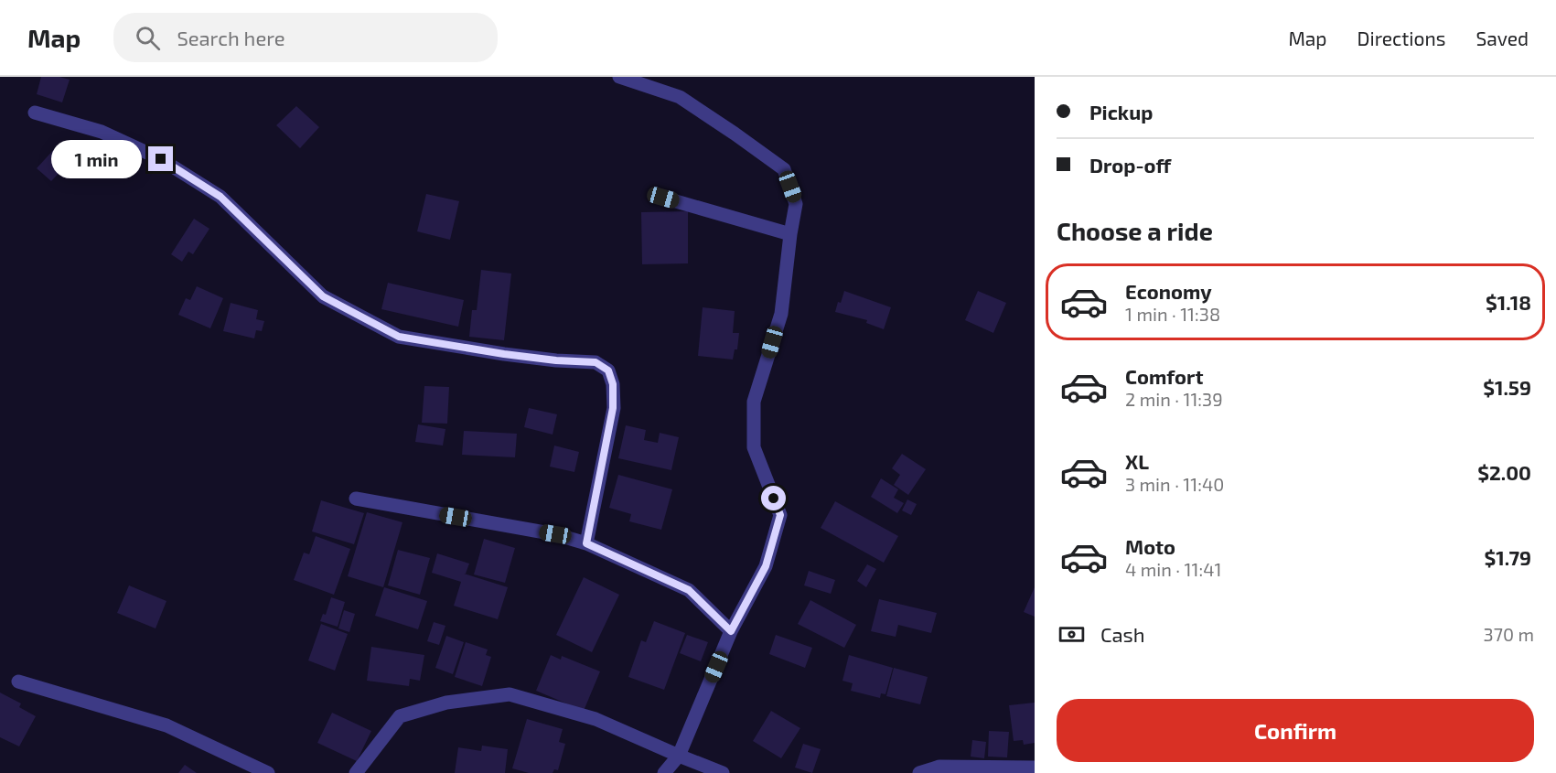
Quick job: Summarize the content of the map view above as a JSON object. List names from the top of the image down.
{
  "page": {
    "header": "Map",
    "search": "Search here",
    "nav": ["Map", "Directions", "Saved"],
    "banner": ["Pickup", "Drop-off"],
    "bubble": "1 min",
    "heading": "Choose a ride",
    "list": [
      {
        "name": "Economy",
        "note": "1 min · 11:38",
        "value": "$1.18"
      },
      {
        "name": "Comfort",
        "note": "2 min · 11:39",
        "value": "$1.59"
      },
      {
        "name": "XL",
        "note": "3 min · 11:40",
        "value": "$2.00"
      },
      {
        "name": "Moto",
        "note": "4 min · 11:41",
        "value": "$1.79"
      }
    ],
    "pay": ["Cash", "370 m"],
    "buttons": "Confirm"
  }
}
